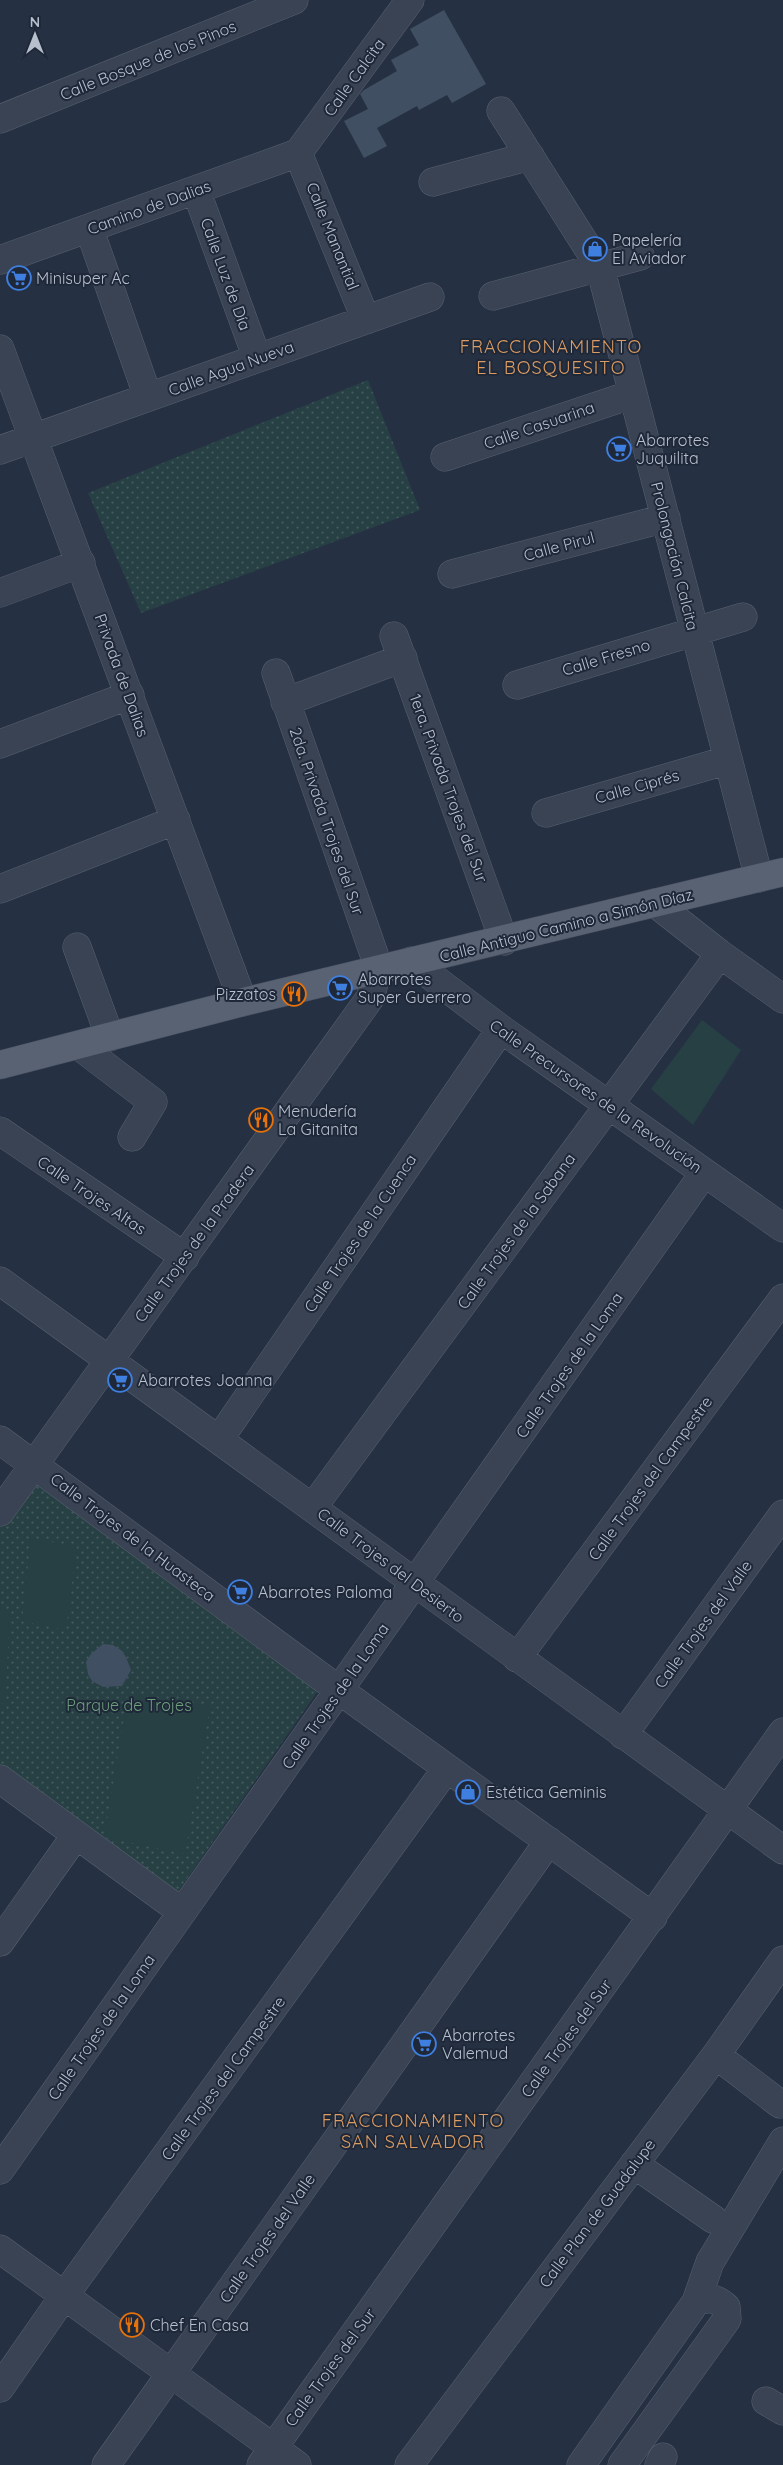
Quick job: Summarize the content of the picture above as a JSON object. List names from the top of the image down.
{
  "streets": {
    "main road": ["Calle Antiguo Camino a Simón Díaz"],
    "street": [
      "Calle Bosque de los Pinos",
      "Calle Calcita",
      "Camino de Dalias",
      "Calle Manantial",
      "Calle Luz de Día",
      "Calle Agua Nueva",
      "Calle Casuarina",
      "Calle Pirul",
      "Prolongación Calcita",
      "Calle Fresno",
      "Privada de Dalias",
      "Calle Ciprés",
      "1era. Privada Trojes del Sur",
      "2da. Privada Trojes del Sur",
      "Calle Precursores de la Revolución",
      "Calle Trojes Altas",
      "Calle Trojes de la Sabana",
      "Calle Trojes de la Cuenca",
      "Calle Trojes de la Pradera",
      "Calle Trojes de la Loma",
      "Calle Trojes del Campestre",
      "Calle Trojes de la Huasteca",
      "Calle Trojes del Desierto",
      "Calle Trojes del Valle",
      "Calle Trojes del Sur",
      "Calle Plan de Guadalupe"
    ]
  },
  "crossings": [
    ["Calle Calcita", "Camino de Dalias"],
    ["Calle Calcita", "Calle Manantial"],
    ["Camino de Dalias", "Calle Manantial"],
    ["Camino de Dalias", "Calle Luz de Día"],
    ["Calle Manantial", "Calle Agua Nueva"],
    ["Calle Luz de Día", "Calle Agua Nueva"],
    ["Calle Agua Nueva", "Privada de Dalias"],
    ["Calle Casuarina", "Prolongación Calcita"],
    ["Calle Pirul", "Prolongación Calcita"],
    ["Prolongación Calcita", "Calle Fresno"],
    ["Prolongación Calcita", "Calle Ciprés"],
    ["Prolongación Calcita", "Calle Antiguo Camino a Simón Díaz"],
    ["Privada de Dalias", "Calle Antiguo Camino a Simón Díaz"],
    ["1era. Privada Trojes del Sur", "2da. Privada Trojes del Sur"],
    ["1era. Privada Trojes del Sur", "Calle Antiguo Camino a Simón Díaz"],
    ["2da. Privada Trojes del Sur", "Calle Antiguo Camino a Simón Díaz"],
    ["2da. Privada Trojes del Sur", "Calle Trojes de la Pradera"],
    ["Calle Antiguo Camino a Simón Díaz", "Calle Precursores de la Revolución"],
    ["Calle Antiguo Camino a Simón Díaz", "Calle Trojes de la Pradera"],
    ["Calle Precursores de la Revolución", "Calle Trojes de la Sabana"],
    ["Calle Precursores de la Revolución", "Calle Trojes de la Cuenca"],
    ["Calle Precursores de la Revolución", "Calle Trojes de la Loma"],
    ["Calle Trojes Altas", "Calle Trojes de la Pradera"],
    ["Calle Trojes de la Sabana", "Calle Trojes del Desierto"],
    ["Calle Trojes de la Cuenca", "Calle Trojes del Desierto"],
    ["Calle Trojes de la Pradera", "Calle Trojes de la Huasteca"],
    ["Calle Trojes de la Pradera", "Calle Trojes del Desierto"],
    ["Calle Trojes de la Loma", "Calle Trojes de la Huasteca"],
    ["Calle Trojes de la Loma", "Calle Trojes del Desierto"],
    ["Calle Trojes del Campestre", "Calle Trojes de la Huasteca"],
    ["Calle Trojes del Campestre", "Calle Trojes del Desierto"],
    ["Calle Trojes de la Huasteca", "Calle Trojes del Valle"],
    ["Calle Trojes de la Huasteca", "Calle Trojes del Sur"],
    ["Calle Trojes del Desierto", "Calle Trojes del Valle"],
    ["Calle Trojes del Desierto", "Calle Trojes del Sur"]
  ],
  "districts": ["FRACCIONAMIENTO EL BOSQUESITO", "FRACCIONAMIENTO SAN SALVADOR"],
  "parks": ["Parque de Trojes"],
  "places": {
    "shop": ["Papelería El Aviador", "Estética Geminis"],
    "supermarket": [
      "Minisuper Ac",
      "Abarrotes Juquilita",
      "Abarrotes Super Guerrero",
      "Abarrotes Joanna",
      "Abarrotes Paloma",
      "Abarrotes Valemud"
    ],
    "restaurant": ["Pizzatos", "Menudería La Gitanita", "Chef En Casa"]
  },
  "north": "top"
}
